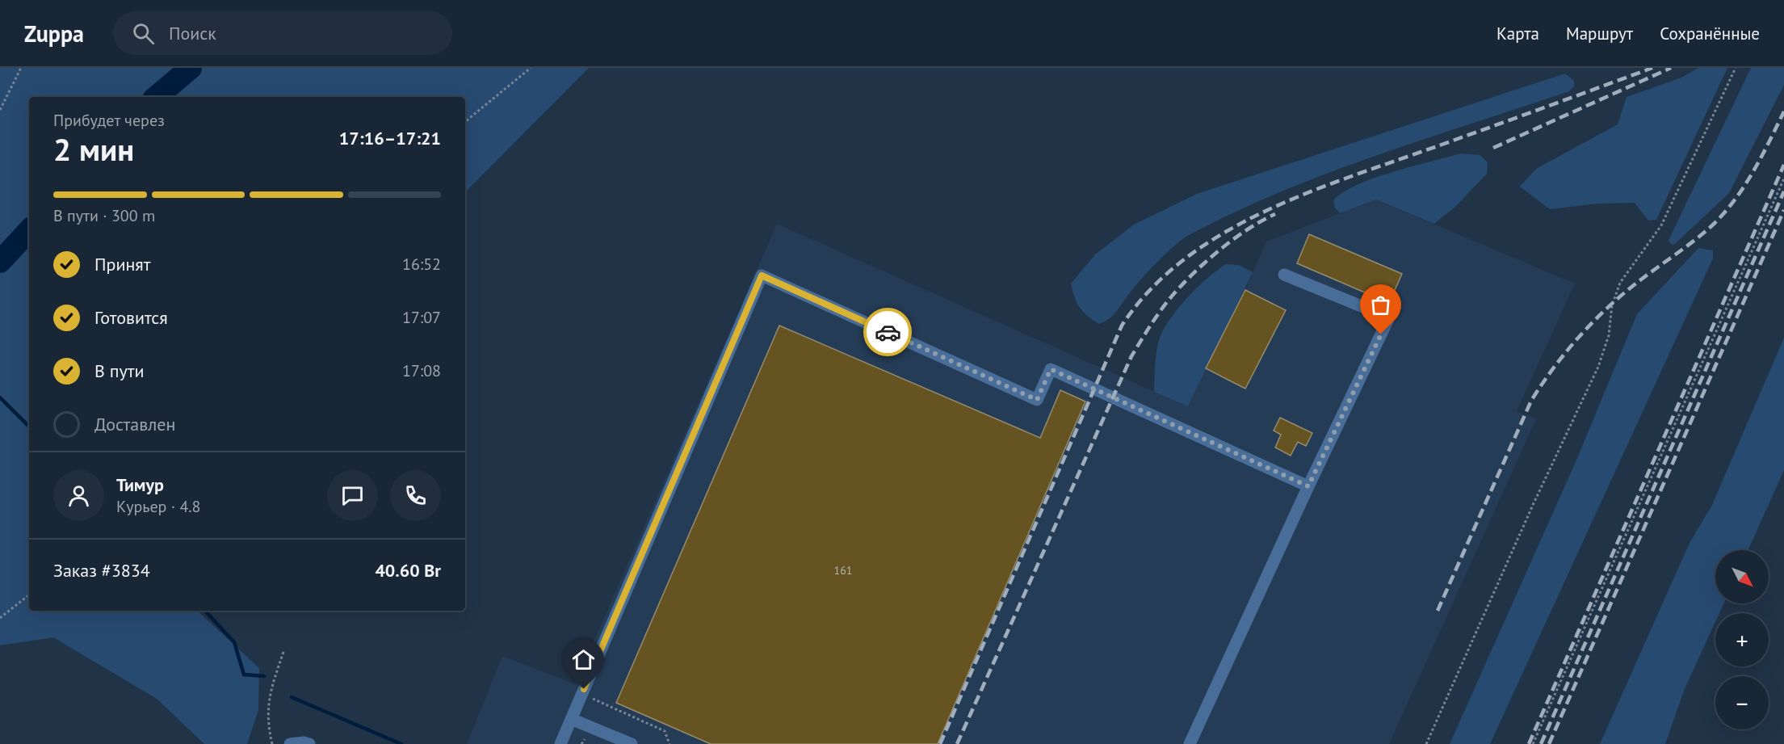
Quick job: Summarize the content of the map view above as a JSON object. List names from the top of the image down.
{
  "house_numbers": ["161"],
  "north": "bottom right",
  "page": {
    "header": "Zuppa",
    "search": "Поиск",
    "nav": ["Карта", "Маршрут", "Сохранённые"],
    "heading": ["2 мин", "Прибудет через", "17:16–17:21"],
    "panel": [
      "Тимур",
      "Курьер · 4.8",
      "Заказ #3834",
      "40.60 Br"
    ],
    "bar": "В пути · 300 m",
    "list": [
      ["Принят", "16:52"],
      ["Готовится", "17:07"],
      ["В пути", "17:08"],
      "Доставлен"
    ],
    "map_buttons": ["+", "−"]
  }
}
